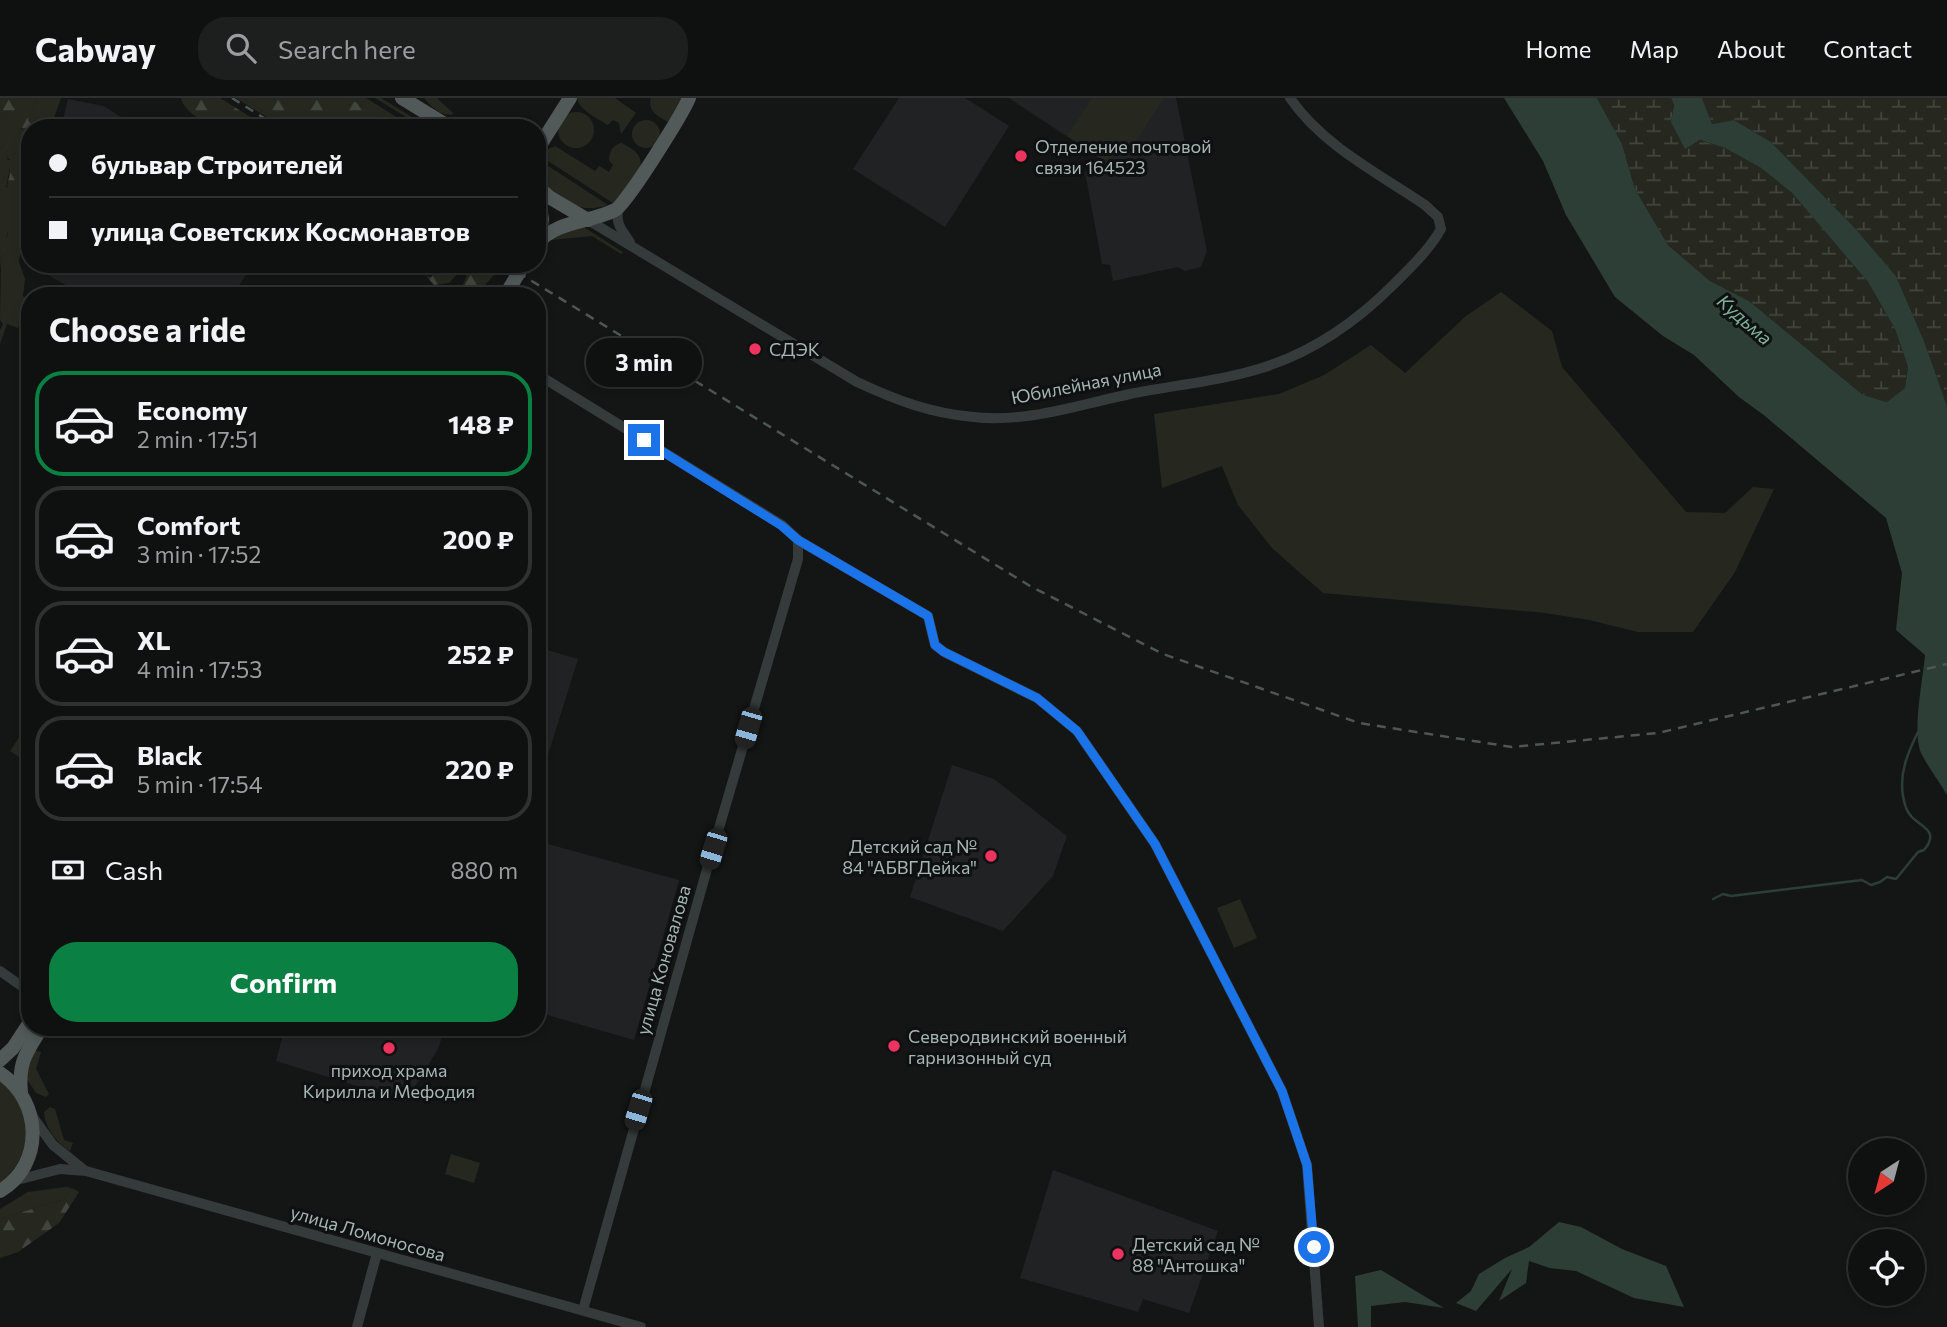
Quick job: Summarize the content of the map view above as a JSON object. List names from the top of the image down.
{
  "streets": {
    "main road": ["Юбилейная улица"],
    "street": ["улица Коновалова", "улица Ломоносова"]
  },
  "crossings": [
    ["улица Коновалова", "улица Ломоносова"]
  ],
  "water": ["Кудьма"],
  "places": [
    "Отделение почтовой связи 164523",
    "СДЭК",
    "Детский сад № 84 \"АБВГДейка\"",
    "Северодвинский военный гарнизонный суд",
    "приход храма Кирилла и Мефодия",
    "Детский сад № 88 \"Антошка\""
  ],
  "north": "bottom left",
  "page": {
    "header": "Cabway",
    "search": "Search here",
    "nav": [
      "Home",
      "Map",
      "About",
      "Contact"
    ],
    "banner": ["бульвар Строителей", "улица Советских Космонавтов"],
    "heading": "Choose a ride",
    "bubble": "3 min",
    "list": [
      {
        "name": "Economy",
        "note": "2 min · 17:51",
        "value": "148 ₽"
      },
      {
        "name": "Comfort",
        "note": "3 min · 17:52",
        "value": "200 ₽"
      },
      {
        "name": "XL",
        "note": "4 min · 17:53",
        "value": "252 ₽"
      },
      {
        "name": "Black",
        "note": "5 min · 17:54",
        "value": "220 ₽"
      }
    ],
    "pay": ["Cash", "880 m"],
    "buttons": "Confirm"
  }
}
